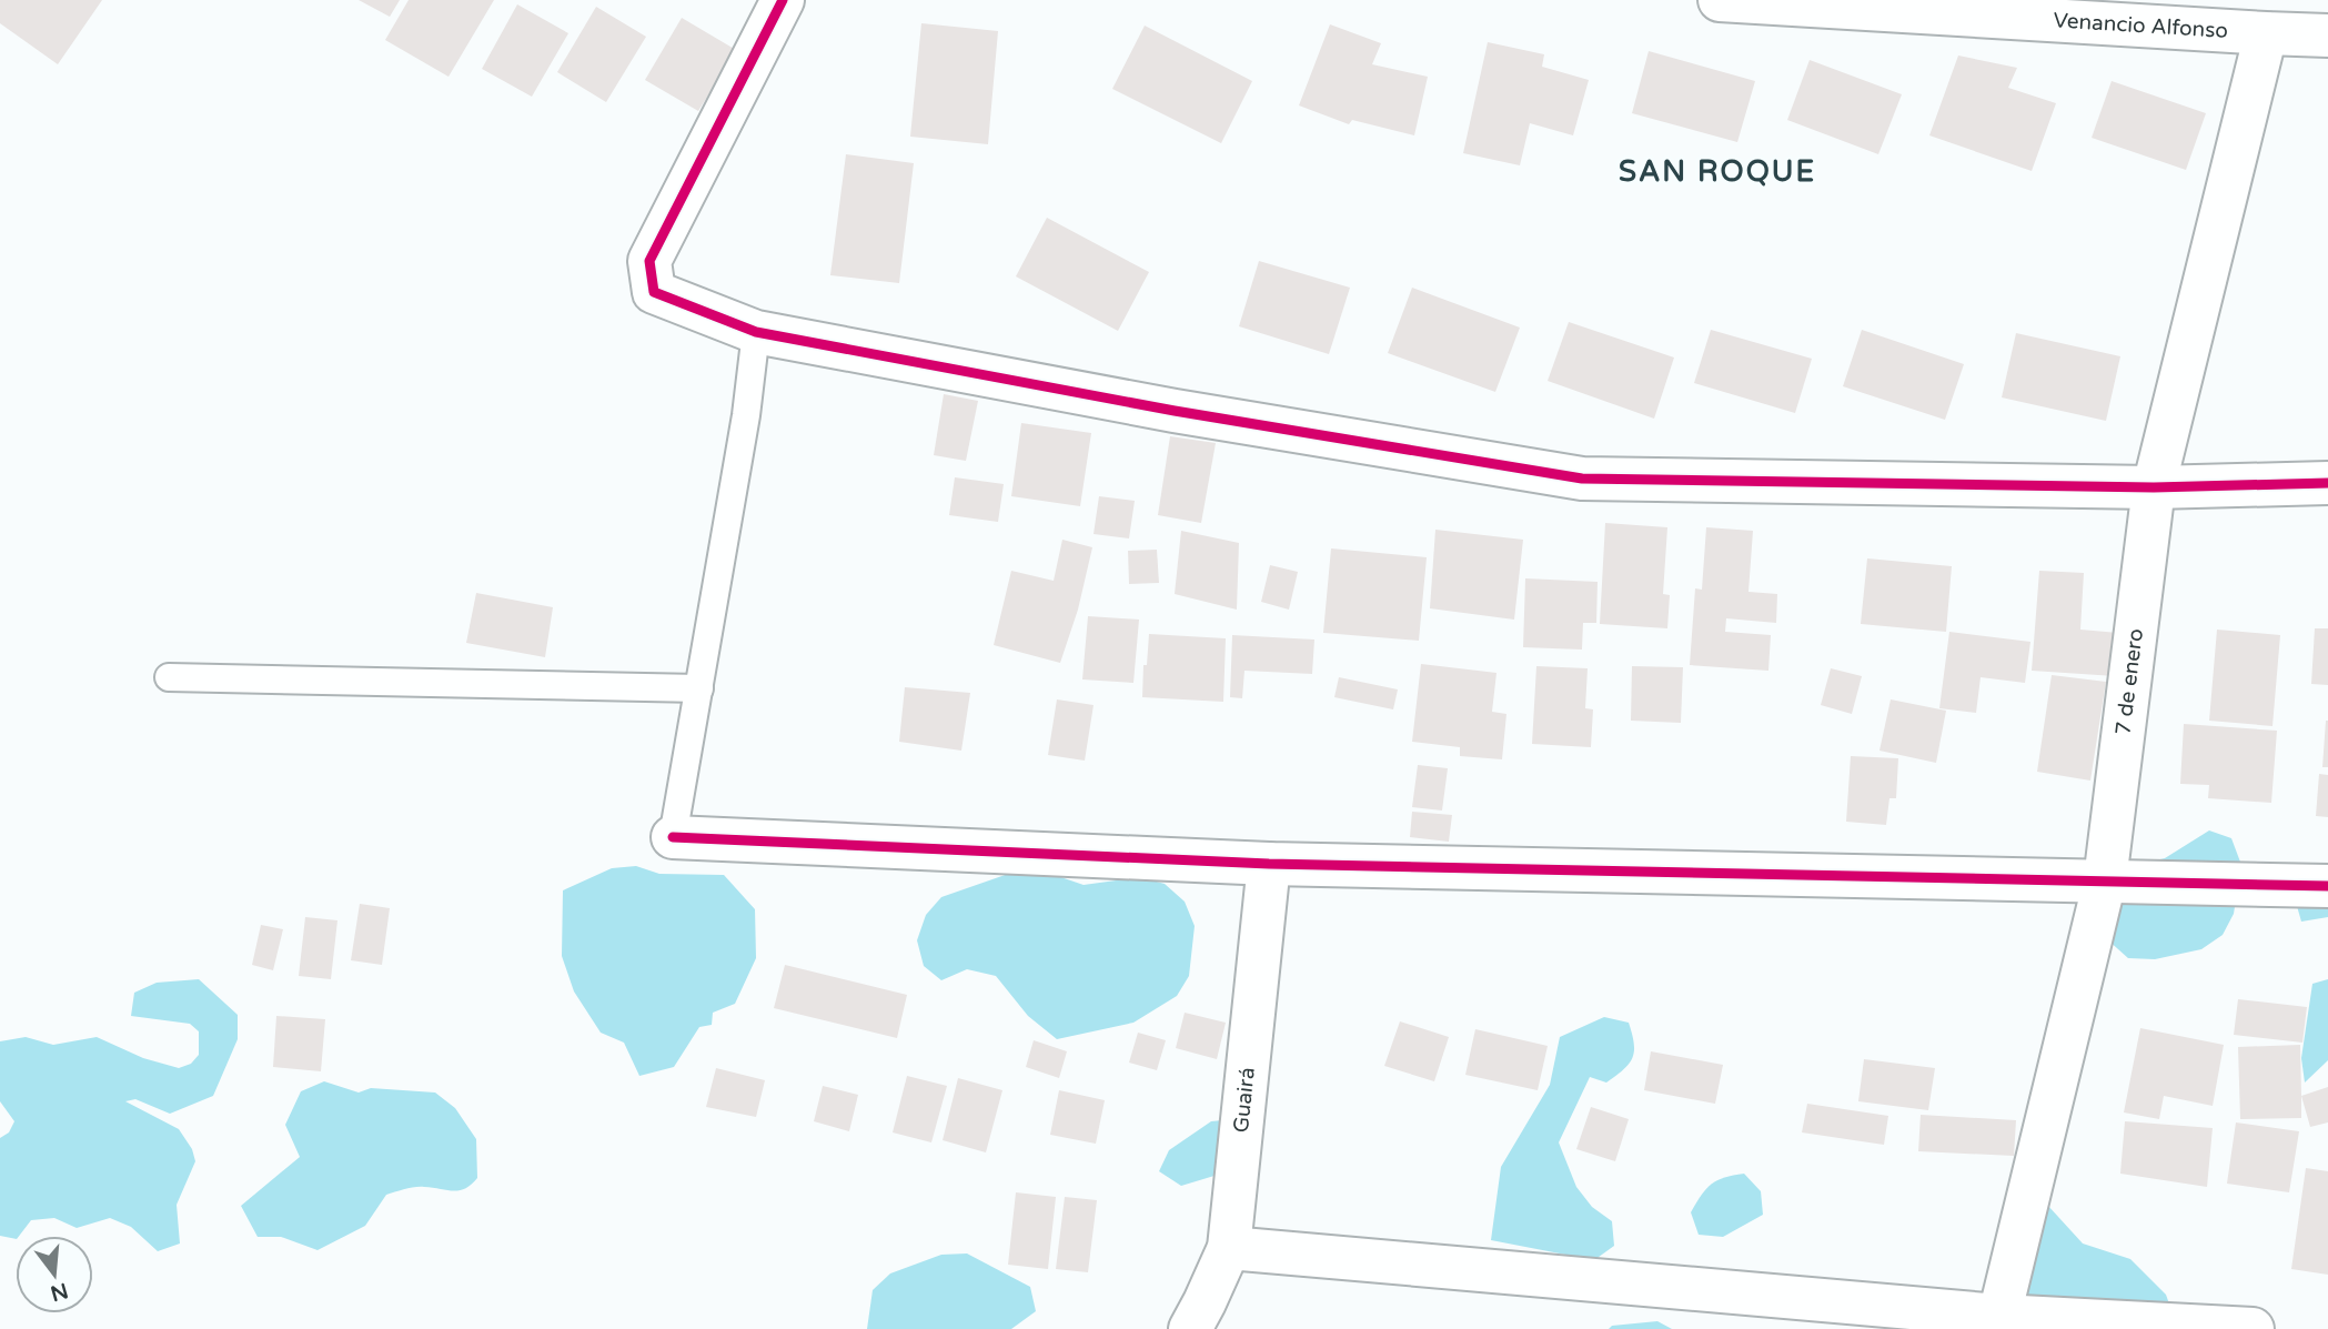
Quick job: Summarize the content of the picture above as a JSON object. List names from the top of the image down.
{
  "streets": {
    "street": ["Venancio Alfonso", "7 de enero", "Guairá"]
  },
  "crossings": [
    ["Venancio Alfonso", "7 de enero"]
  ],
  "districts": ["SAN ROQUE"],
  "north": "bottom"
}
